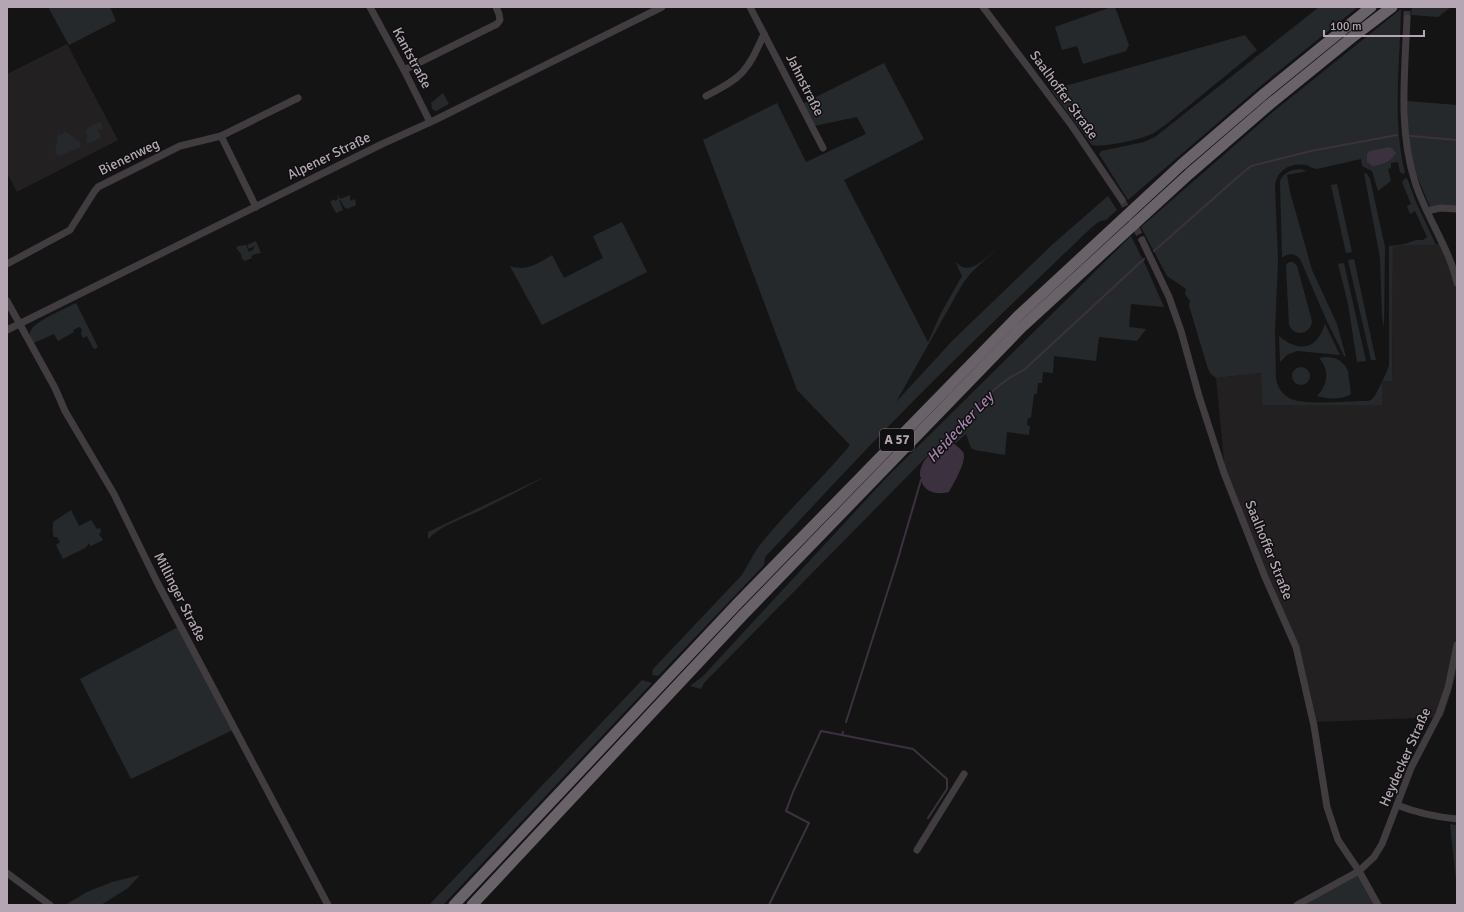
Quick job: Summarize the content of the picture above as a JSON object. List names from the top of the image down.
{
  "streets": {
    "highway": ["A 57"],
    "street": [
      "Kantstraße",
      "Jahnstraße",
      "Saalhoffer Straße",
      "Alpener Straße",
      "Bienenweg",
      "Millinger Straße",
      "Heydecker Straße"
    ]
  },
  "crossings": [
    ["Kantstraße", "Alpener Straße"],
    ["Saalhoffer Straße", "Heydecker Straße"],
    ["Alpener Straße", "Millinger Straße"]
  ],
  "water": ["Heidecker Ley"],
  "scale_bar": "100 m"
}
